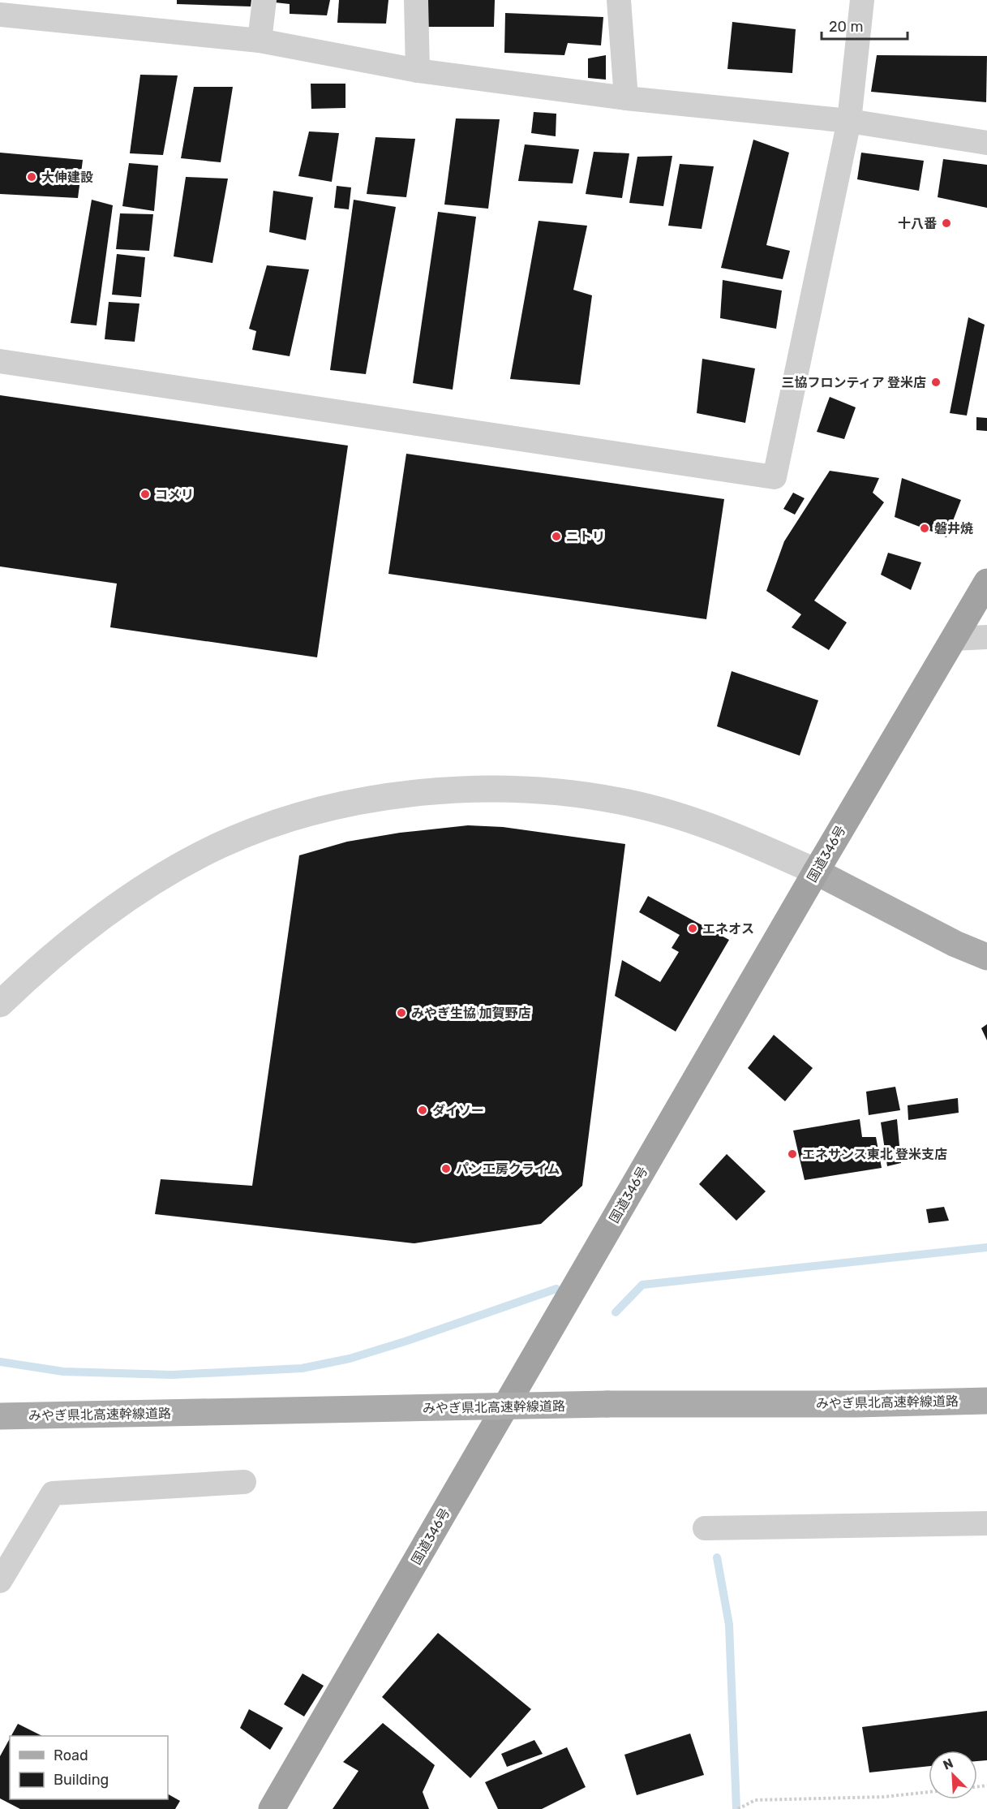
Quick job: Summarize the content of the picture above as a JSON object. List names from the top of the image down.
{
  "streets": {
    "highway": ["国道346号"],
    "main road": ["みやぎ県北高速幹線道路"]
  },
  "places": [
    "大伸建設",
    "十八番",
    "三協フロンティア 登米店",
    "コメリ",
    "磐井焼",
    "ニトリ",
    "エネオス",
    "みやぎ生協 加賀野店",
    "ダイソー",
    "エネサンス東北 登米支店",
    "パン工房クライム"
  ],
  "legend": ["Road", "Building"],
  "scale_bar": "20 m",
  "north": "top left"
}
